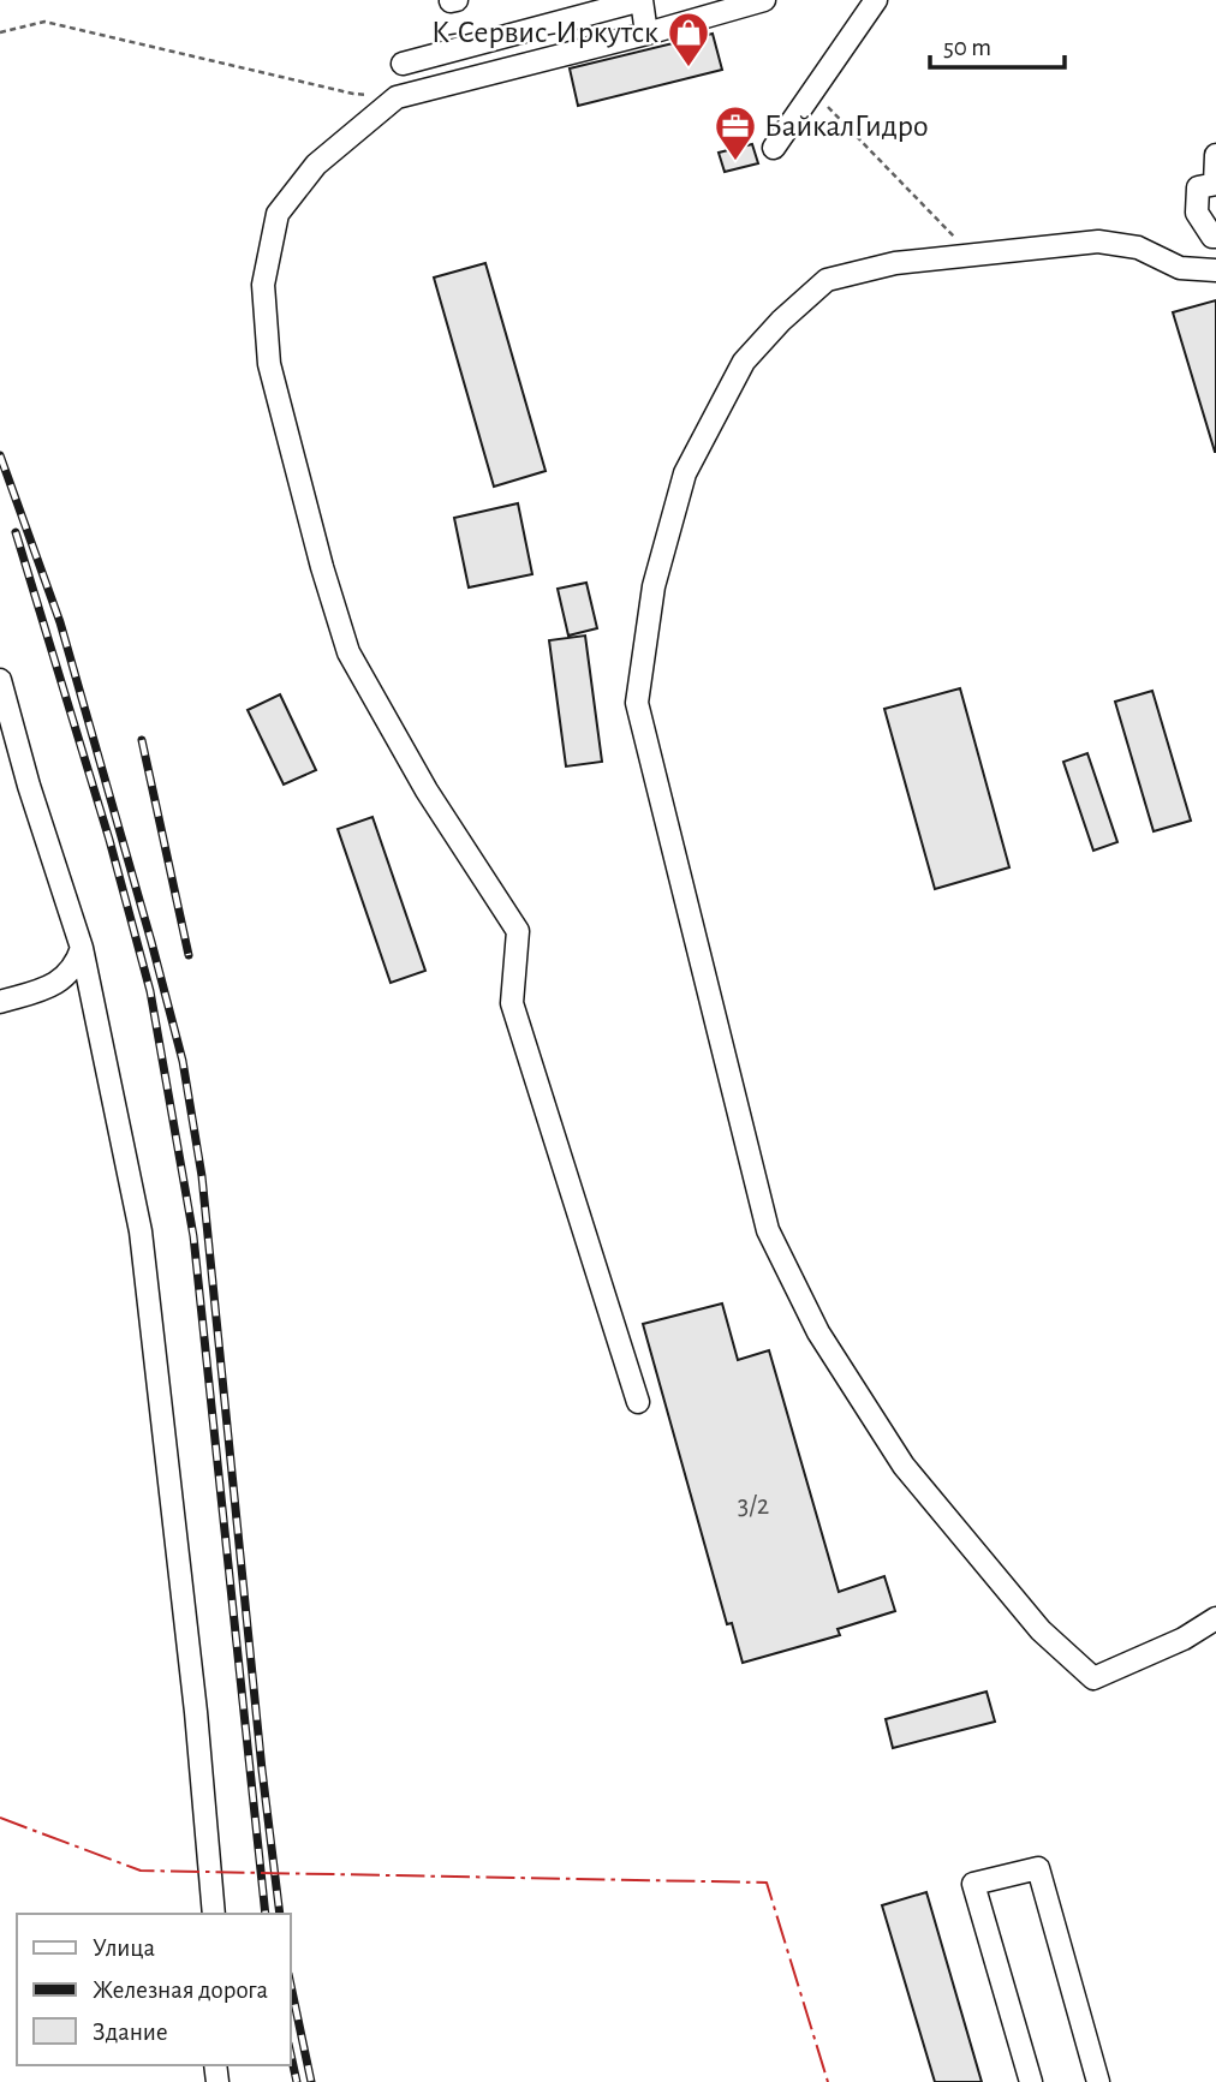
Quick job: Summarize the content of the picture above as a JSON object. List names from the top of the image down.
{
  "places": {
    "shop": ["К-Сервис-Иркутск"],
    "office": ["БайкалГидро"]
  },
  "house_numbers": ["3/2"],
  "legend": ["Улица", "Железная дорога", "Здание"],
  "scale_bar": "50 m"
}
